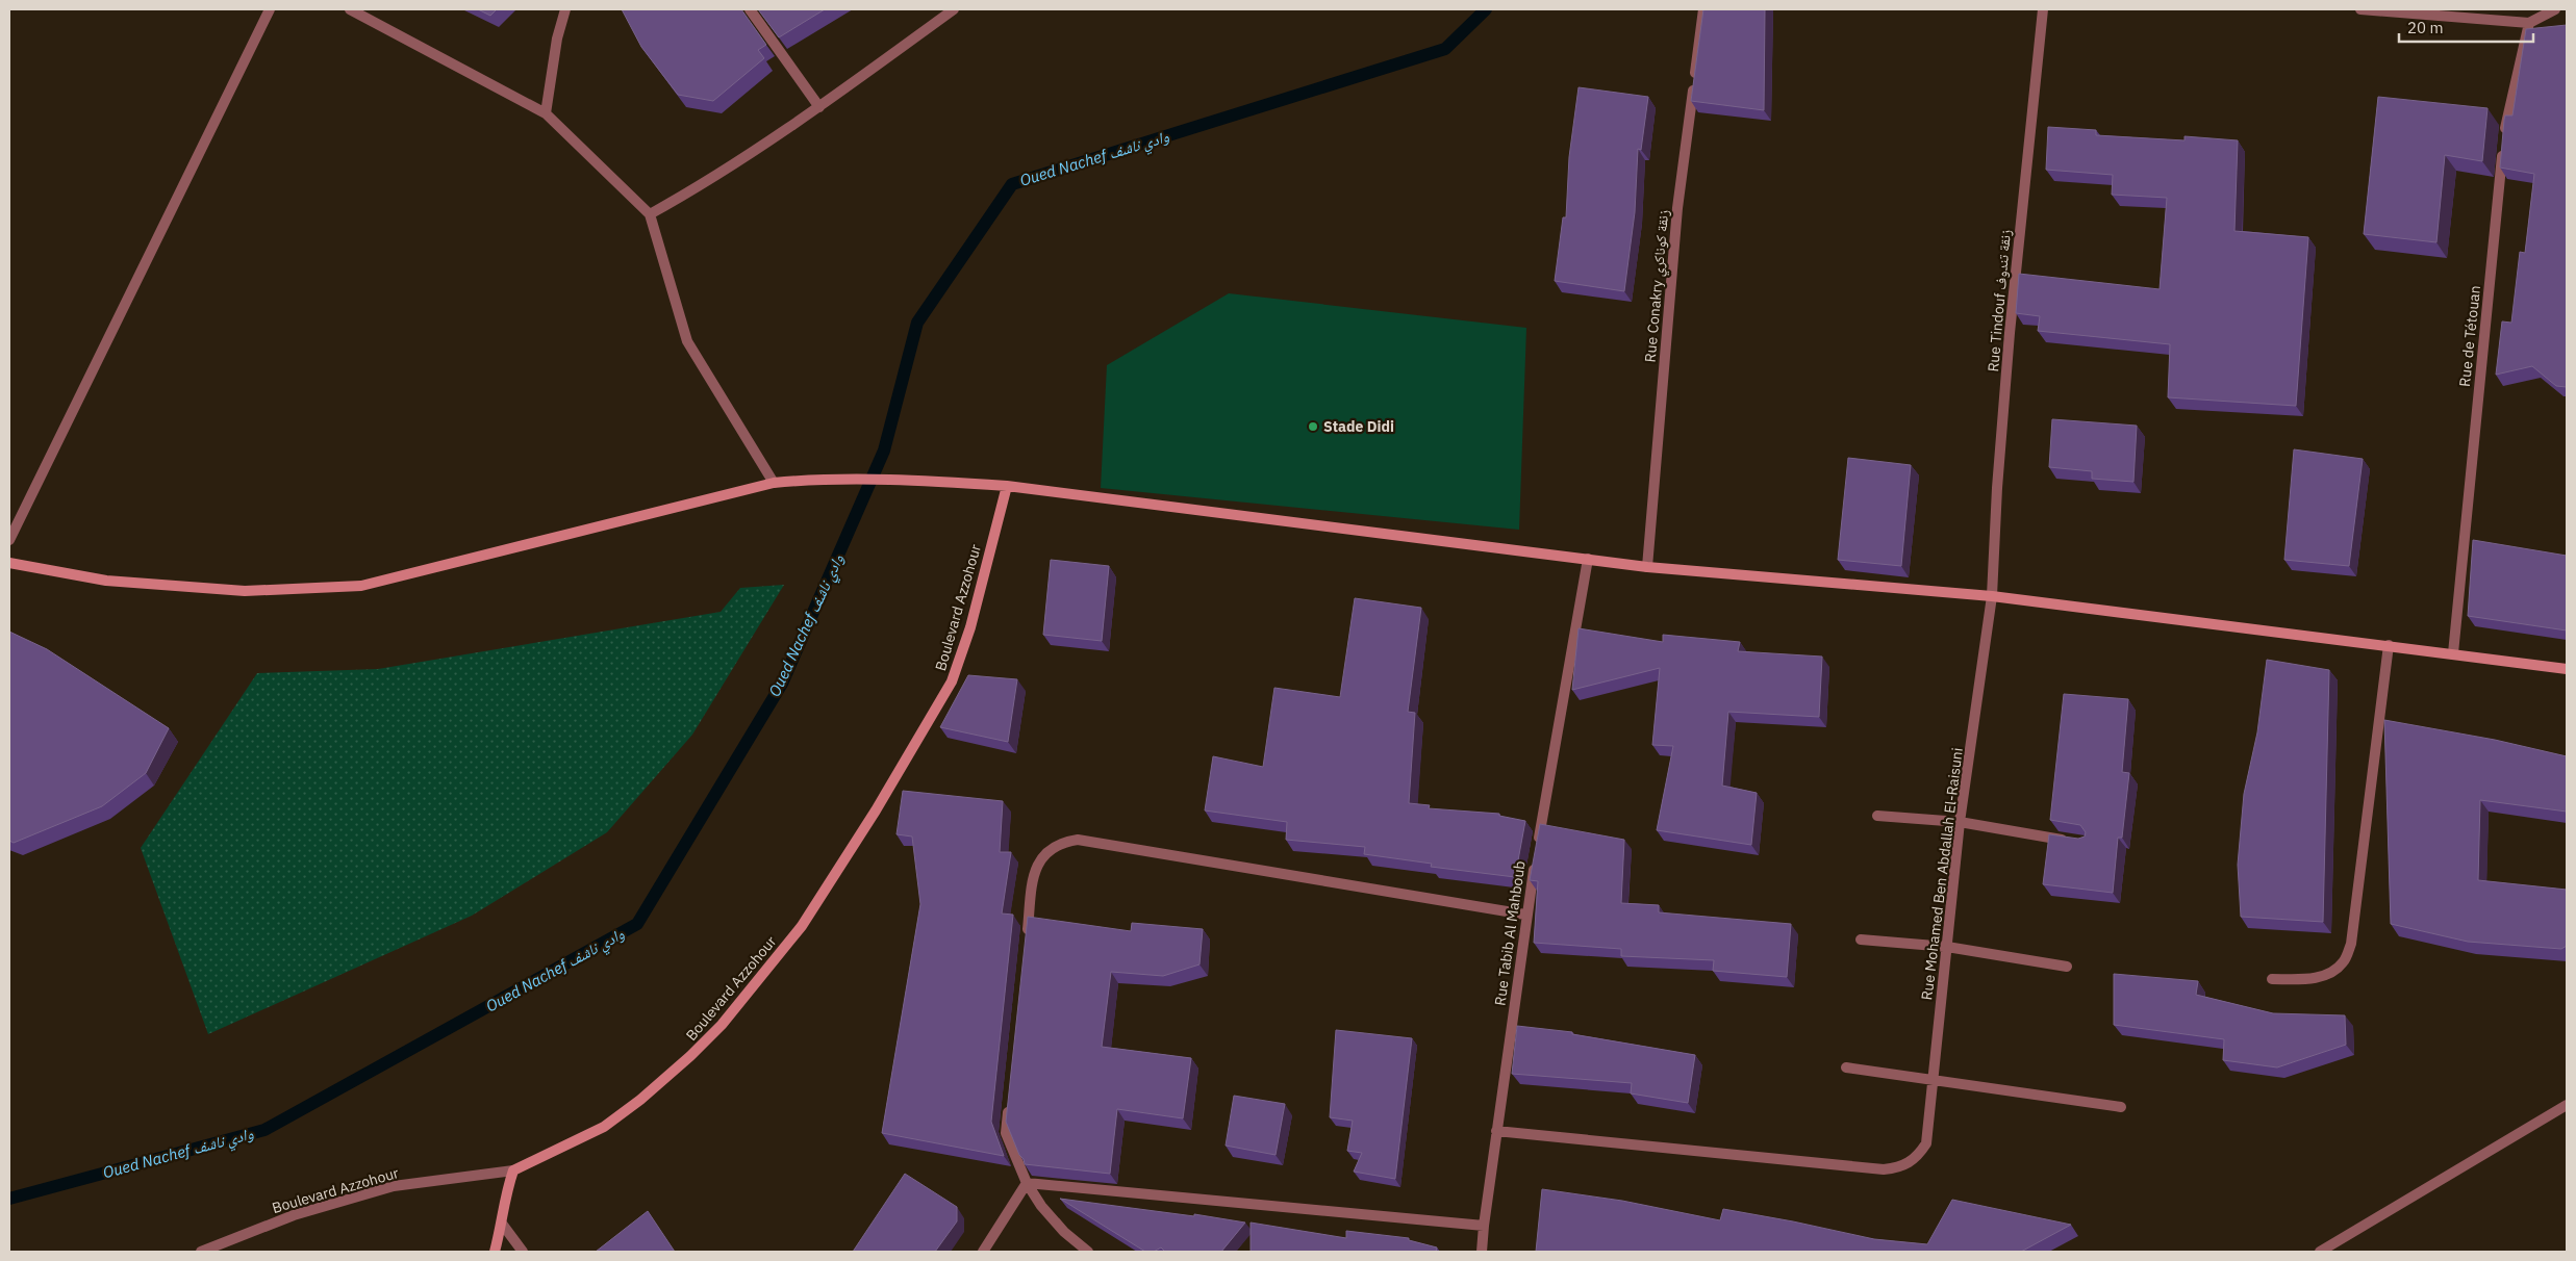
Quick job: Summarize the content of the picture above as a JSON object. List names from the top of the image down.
{
  "streets": {
    "main road": ["Boulevard Azzohour"],
    "street": [
      "Rue Conakry زنقة كوناكري",
      "Rue Tindouf زنقة تندوف",
      "Rue de Tétouan",
      "Rue Mohamed Ben Abdallah El-Raisuni",
      "Rue Tabib Al Mahboub"
    ]
  },
  "crossings": [
    ["Rue Tindouf زنقة تندوف", "Rue Mohamed Ben Abdallah El-Raisuni"],
    ["Rue Mohamed Ben Abdallah El-Raisuni", "Rue Tabib Al Mahboub"]
  ],
  "water": ["Oued Nachef وادي ناشف"],
  "places": ["Stade Didi"],
  "scale_bar": "20 m"
}
